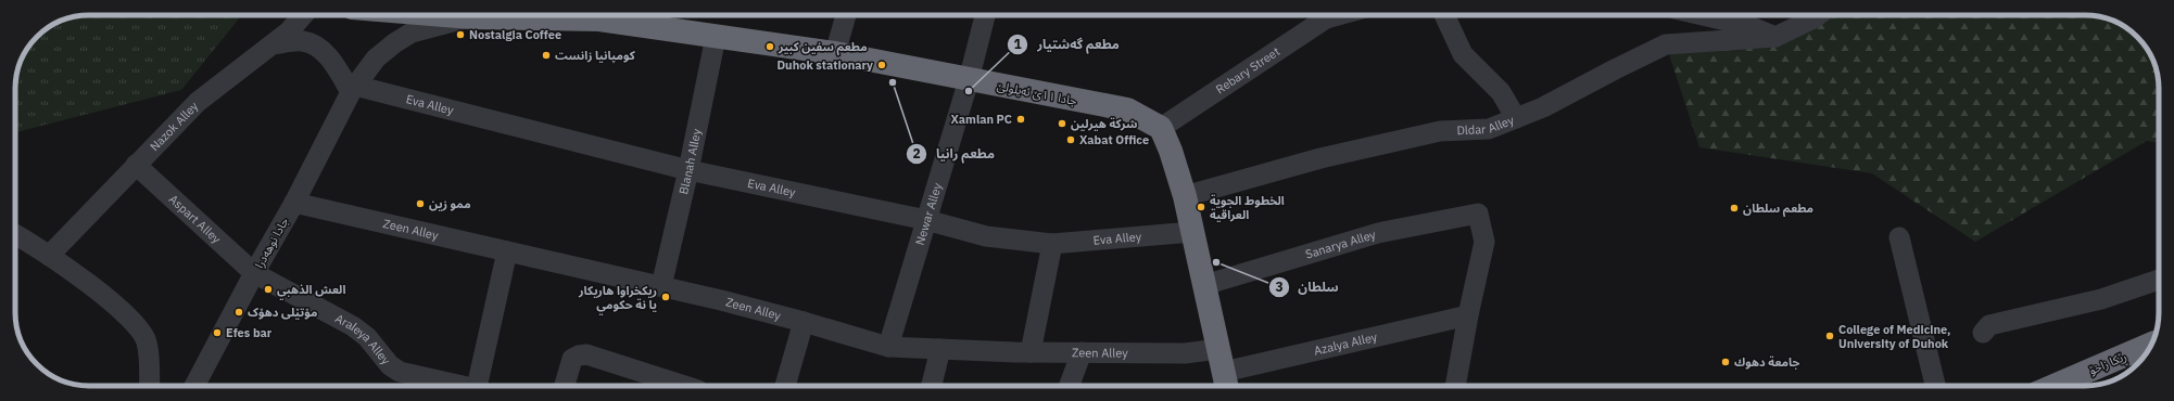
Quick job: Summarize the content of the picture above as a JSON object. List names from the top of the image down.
{
  "streets": {
    "highway": ["جادا ١١ێ ئه‌یلولێ", "ڕێکا زاخۆ"],
    "street": [
      "Rebary Street",
      "Eva Alley",
      "Dldar Alley",
      "Nazok Alley",
      "Blanah Alley",
      "Newar Alley",
      "Aspart Alley",
      "Zeen Alley",
      "جادا نوهەدرا",
      "Sanarya Alley",
      "Araleya Alley",
      "Azalya Alley"
    ]
  },
  "crossings": [
    ["Rebary Street", "جادا ١١ێ ئه‌یلولێ"],
    ["جادا ١١ێ ئه‌یلولێ", "Blanah Alley"],
    ["جادا ١١ێ ئه‌یلولێ", "Newar Alley"],
    ["جادا ١١ێ ئه‌یلولێ", "جادا نوهەدرا"],
    ["Eva Alley", "Blanah Alley"],
    ["Eva Alley", "Newar Alley"],
    ["Eva Alley", "جادا نوهەدرا"],
    ["Nazok Alley", "Aspart Alley"],
    ["Blanah Alley", "Zeen Alley"],
    ["Newar Alley", "Zeen Alley"],
    ["Aspart Alley", "جادا نوهەدرا"],
    ["Aspart Alley", "Araleya Alley"],
    ["Zeen Alley", "جادا نوهەدرا"],
    ["جادا نوهەدرا", "Araleya Alley"],
    ["Sanarya Alley", "Azalya Alley"]
  ],
  "places": [
    "Nostalgia Coffee",
    "مطعم سفين كبير",
    "كومپانيا زانست",
    "Duhok stationary",
    "مطعم رانيا",
    "مطعم گەشتیار",
    "Xamlan PC",
    "شركة هيرلين",
    "Xabat Office",
    "ممو زين",
    "الخطوط الجوية العراقية",
    "مطعم سلطان",
    "سلطان",
    "العش الذهبي",
    "ريكخراوا هاريكار يا نة حكومي",
    "مۆتێلی دهۆک",
    "Efes bar",
    "College of Medicine, University of Duhok",
    "جامعة دهوك"
  ]
}
